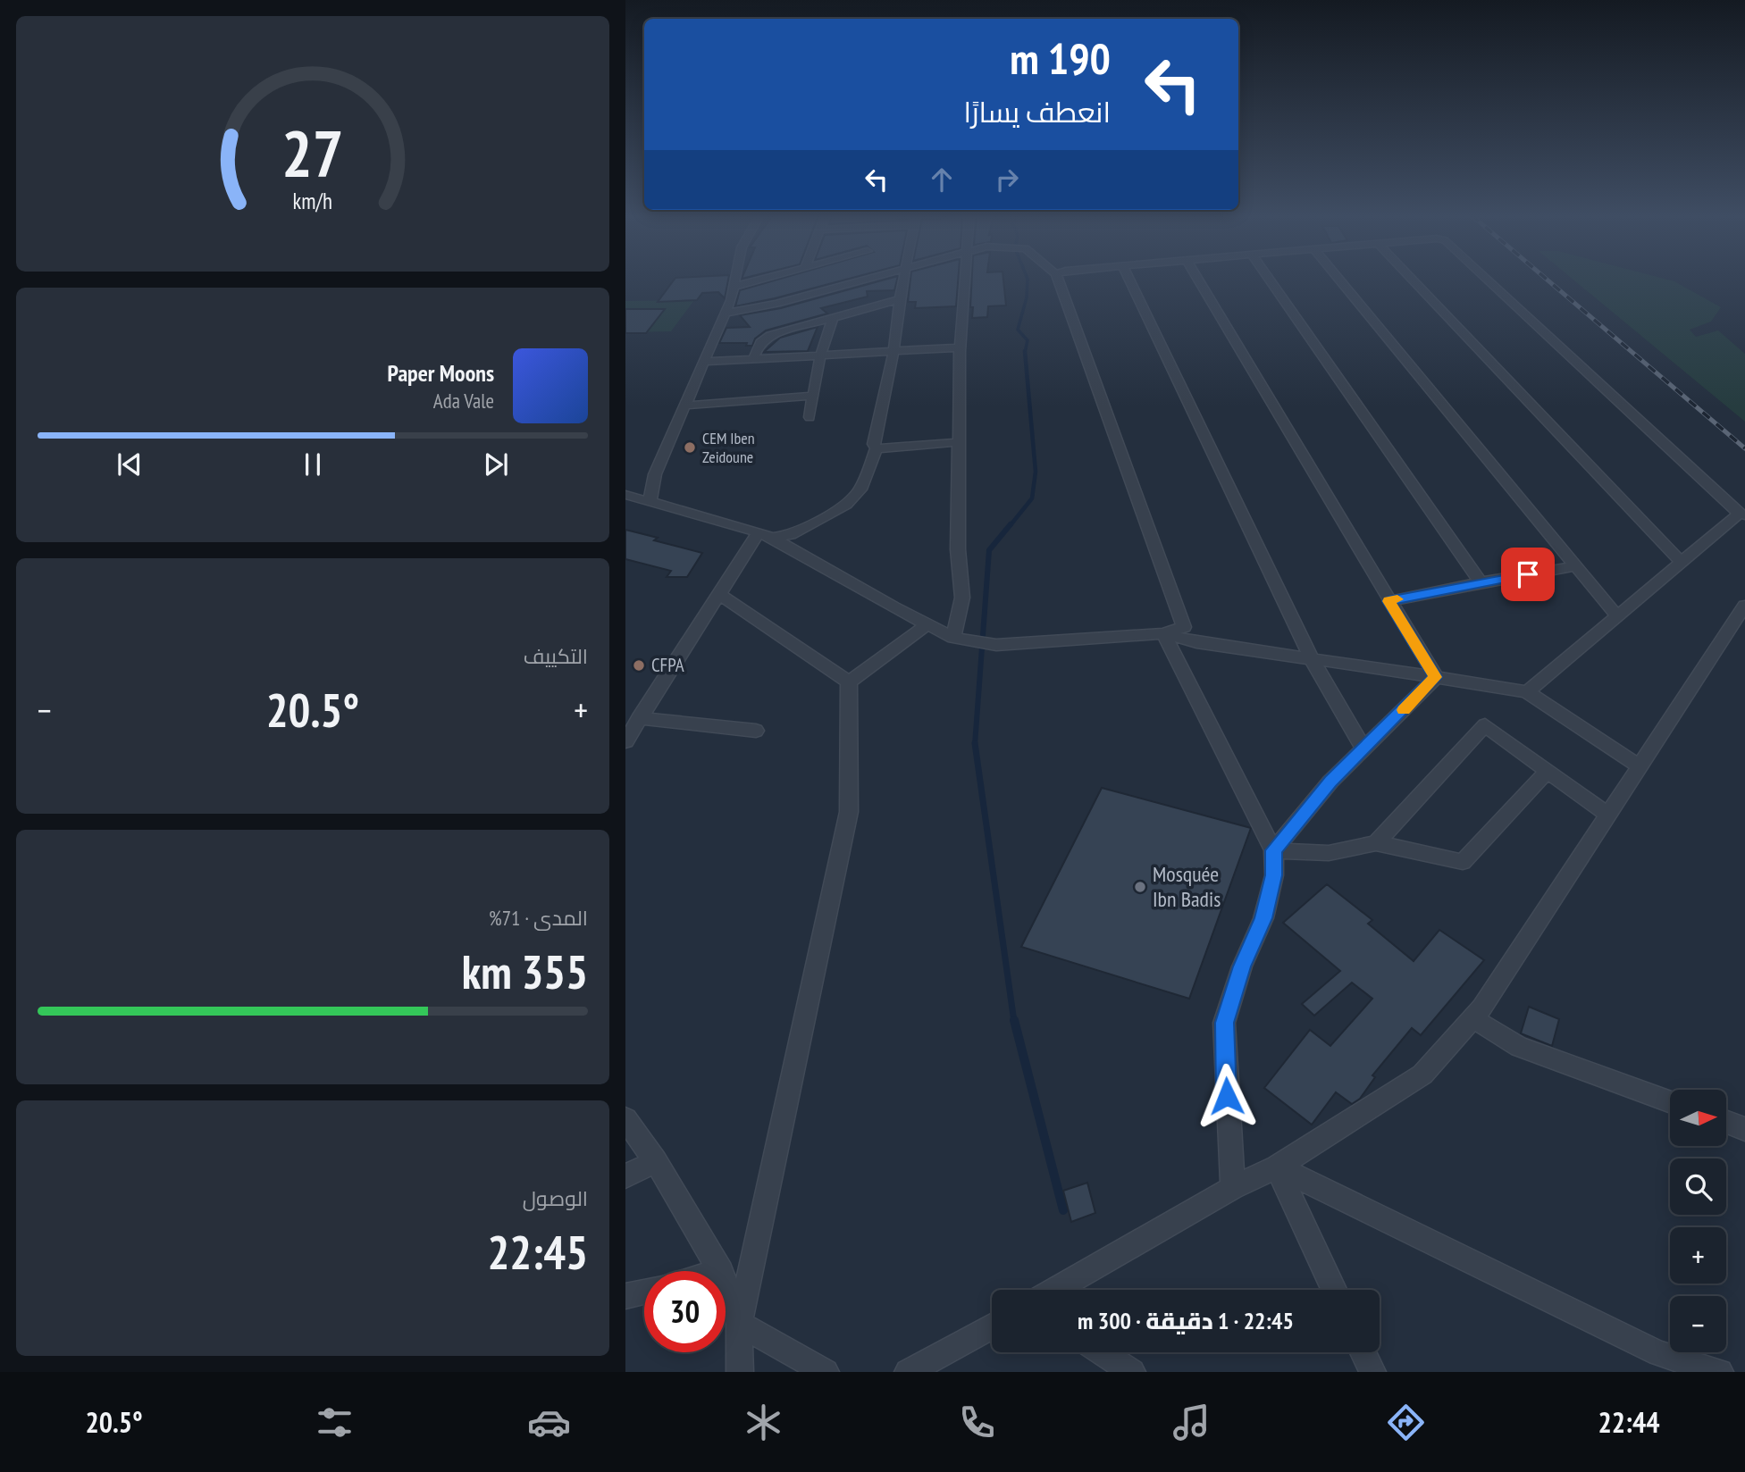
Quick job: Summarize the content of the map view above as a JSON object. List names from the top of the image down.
{
  "places": ["CEM Iben Zeidoune", "CFPA", "Mosquée Ibn Badis"],
  "north": "right",
  "page": {
    "turn": ["190 m", "انعطف يسارًا"],
    "song": ["Paper Moons", "Ada Vale"],
    "tile": [
      "التكييف",
      ["المدى · 71%", "355 km"],
      ["الوصول", "22:45"]
    ],
    "heat": ["−", "20.5°", "+"],
    "map_buttons": ["+", "−"],
    "limit": "30",
    "trip": "22:45 · 1 دقيقة · 300 m",
    "tabs": ["22:44", "20.5°"],
    "gauge": ["27", "km/h"]
  }
}
